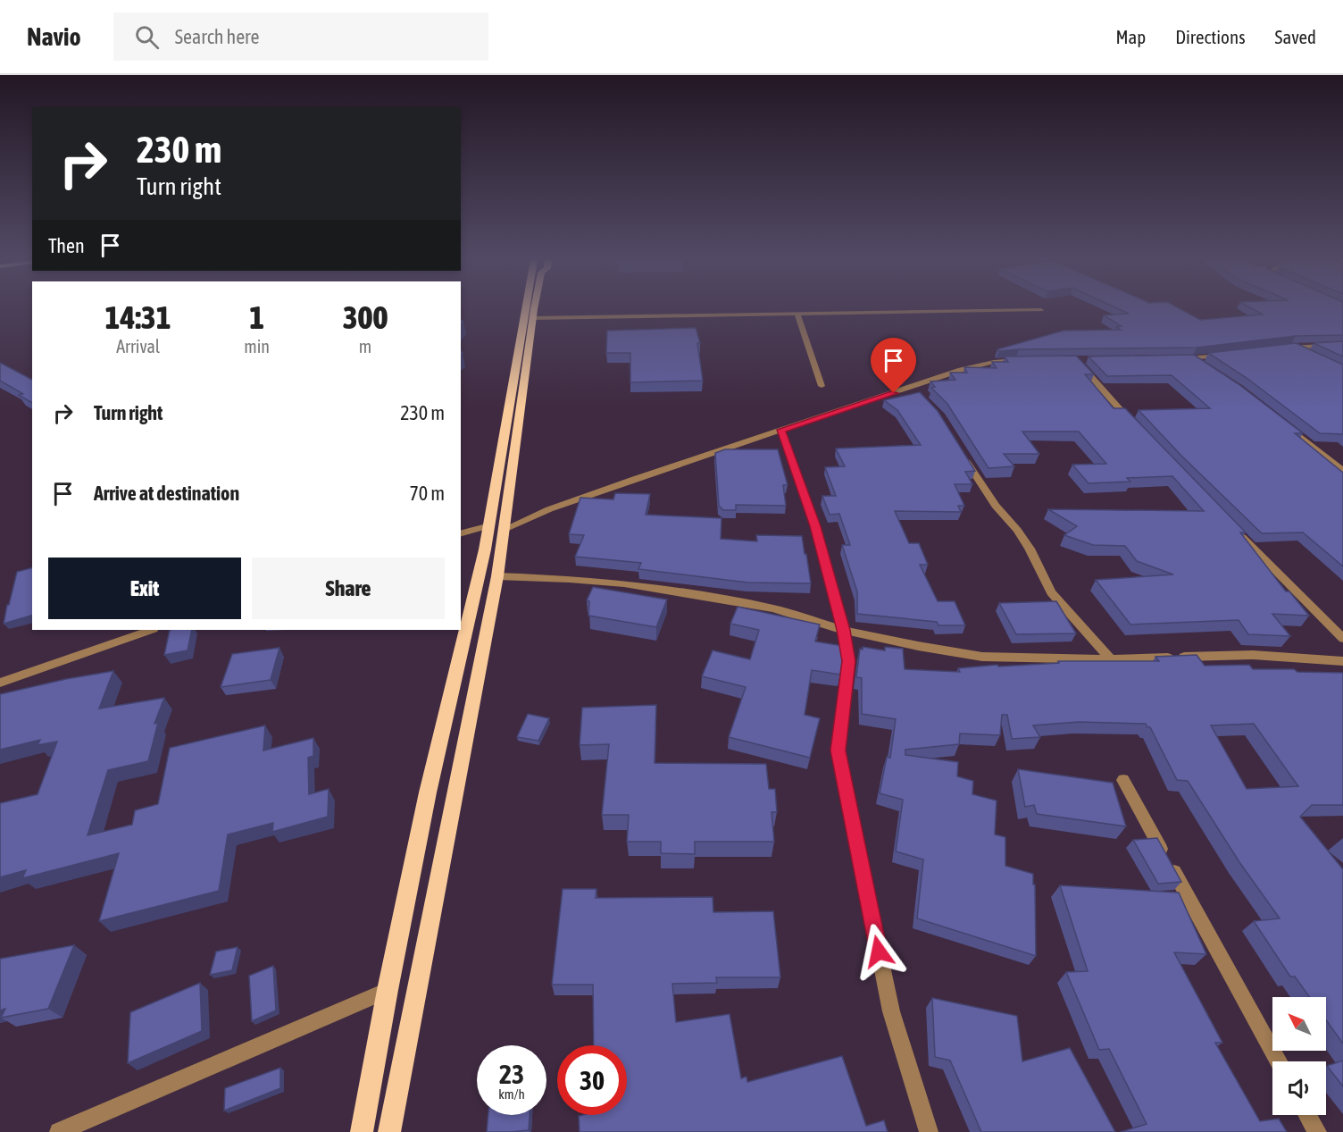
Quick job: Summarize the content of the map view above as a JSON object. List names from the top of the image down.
{
  "north": "top left",
  "page": {
    "header": "Navio",
    "search": "Search here",
    "nav": ["Map", "Directions", "Saved"],
    "turn": ["230 m", "Turn right"],
    "then": "Then",
    "eta": [
      "14:31",
      "Arrival",
      "1",
      "min",
      "300",
      "m"
    ],
    "list": [
      {
        "name": "Turn right",
        "value": "230 m"
      },
      {
        "name": "Arrive at destination",
        "value": "70 m"
      }
    ],
    "buttons": ["Exit", "Share"],
    "speed": "23 km/h",
    "limit": "30"
  }
}
